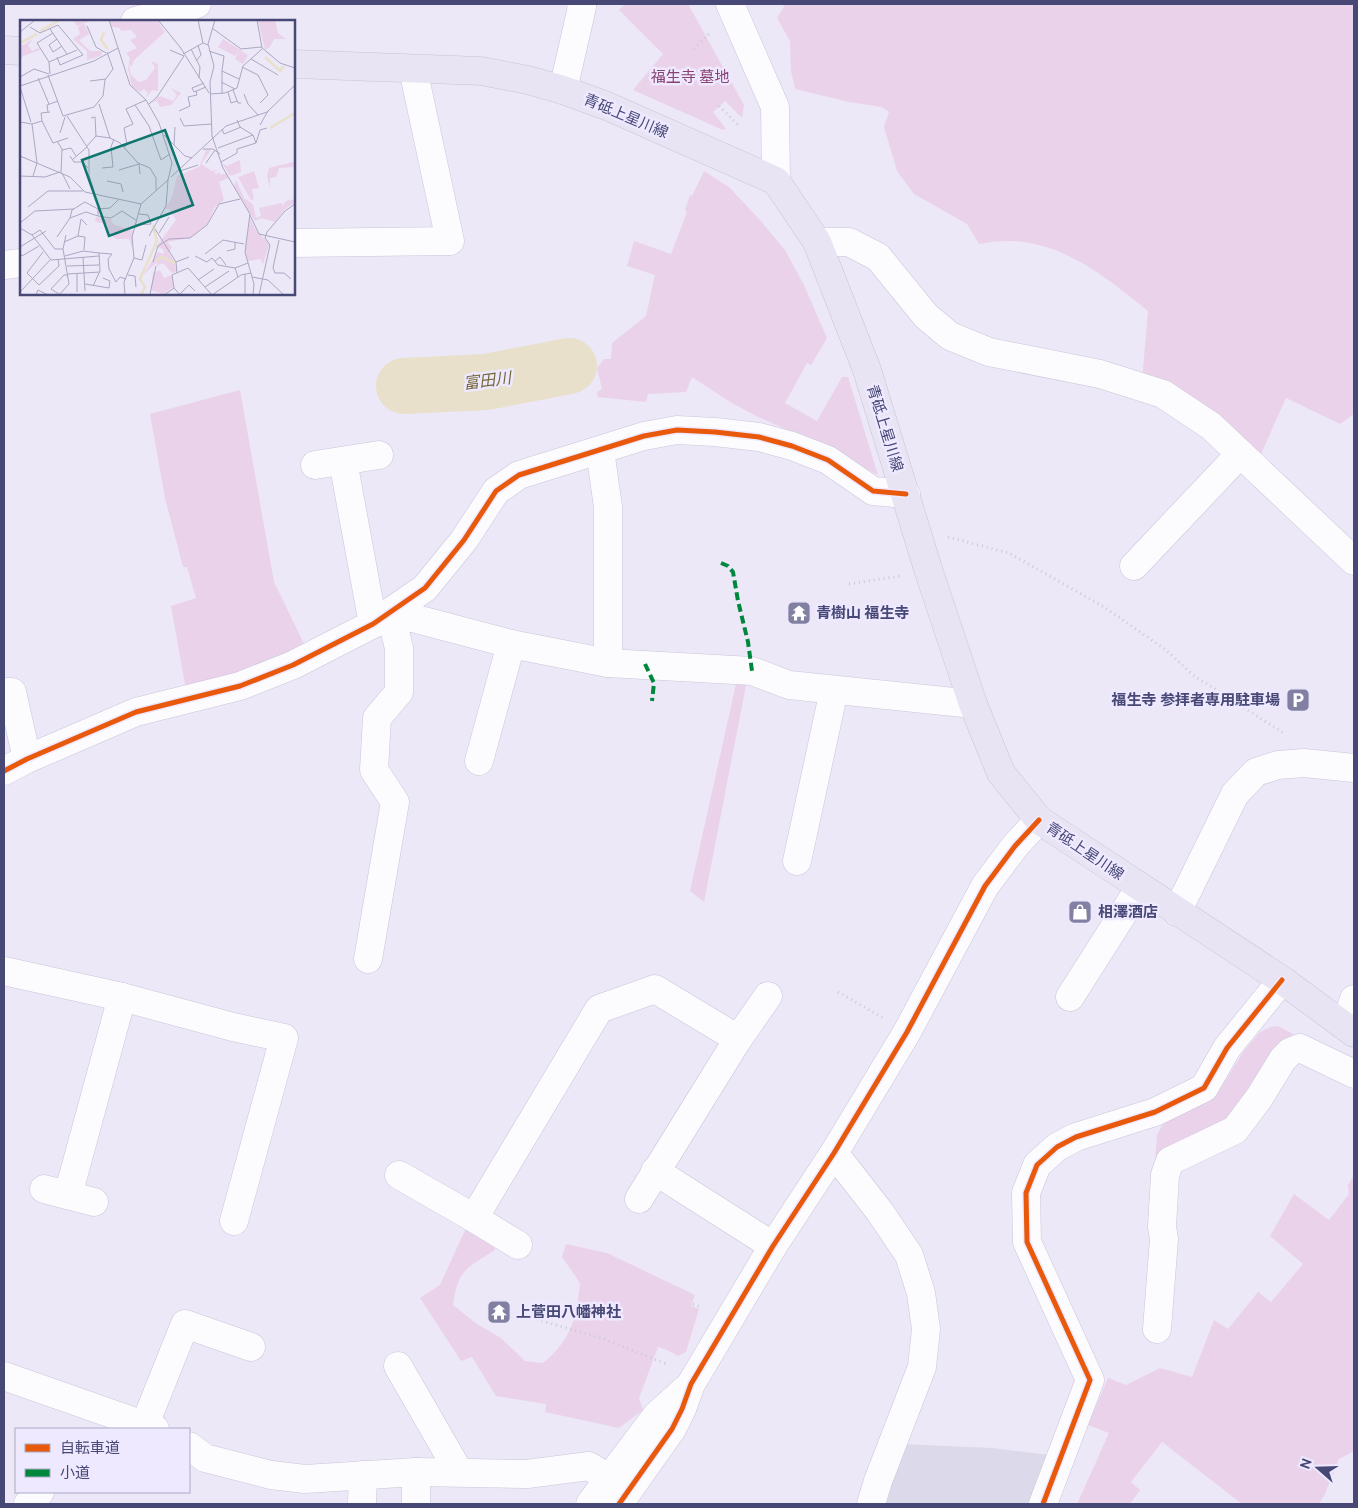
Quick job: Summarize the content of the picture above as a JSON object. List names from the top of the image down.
{
  "streets": {
    "main road": ["青砥上星川線"]
  },
  "water": ["富田川"],
  "parks": ["福生寺 墓地"],
  "places": {
    "temple": ["青樹山 福生寺", "上菅田八幡神社"],
    "parking": ["福生寺 参拝者専用駐車場"],
    "shop": ["相澤酒店"]
  },
  "legend": ["自転車道", "小道"],
  "north": "left"
}
